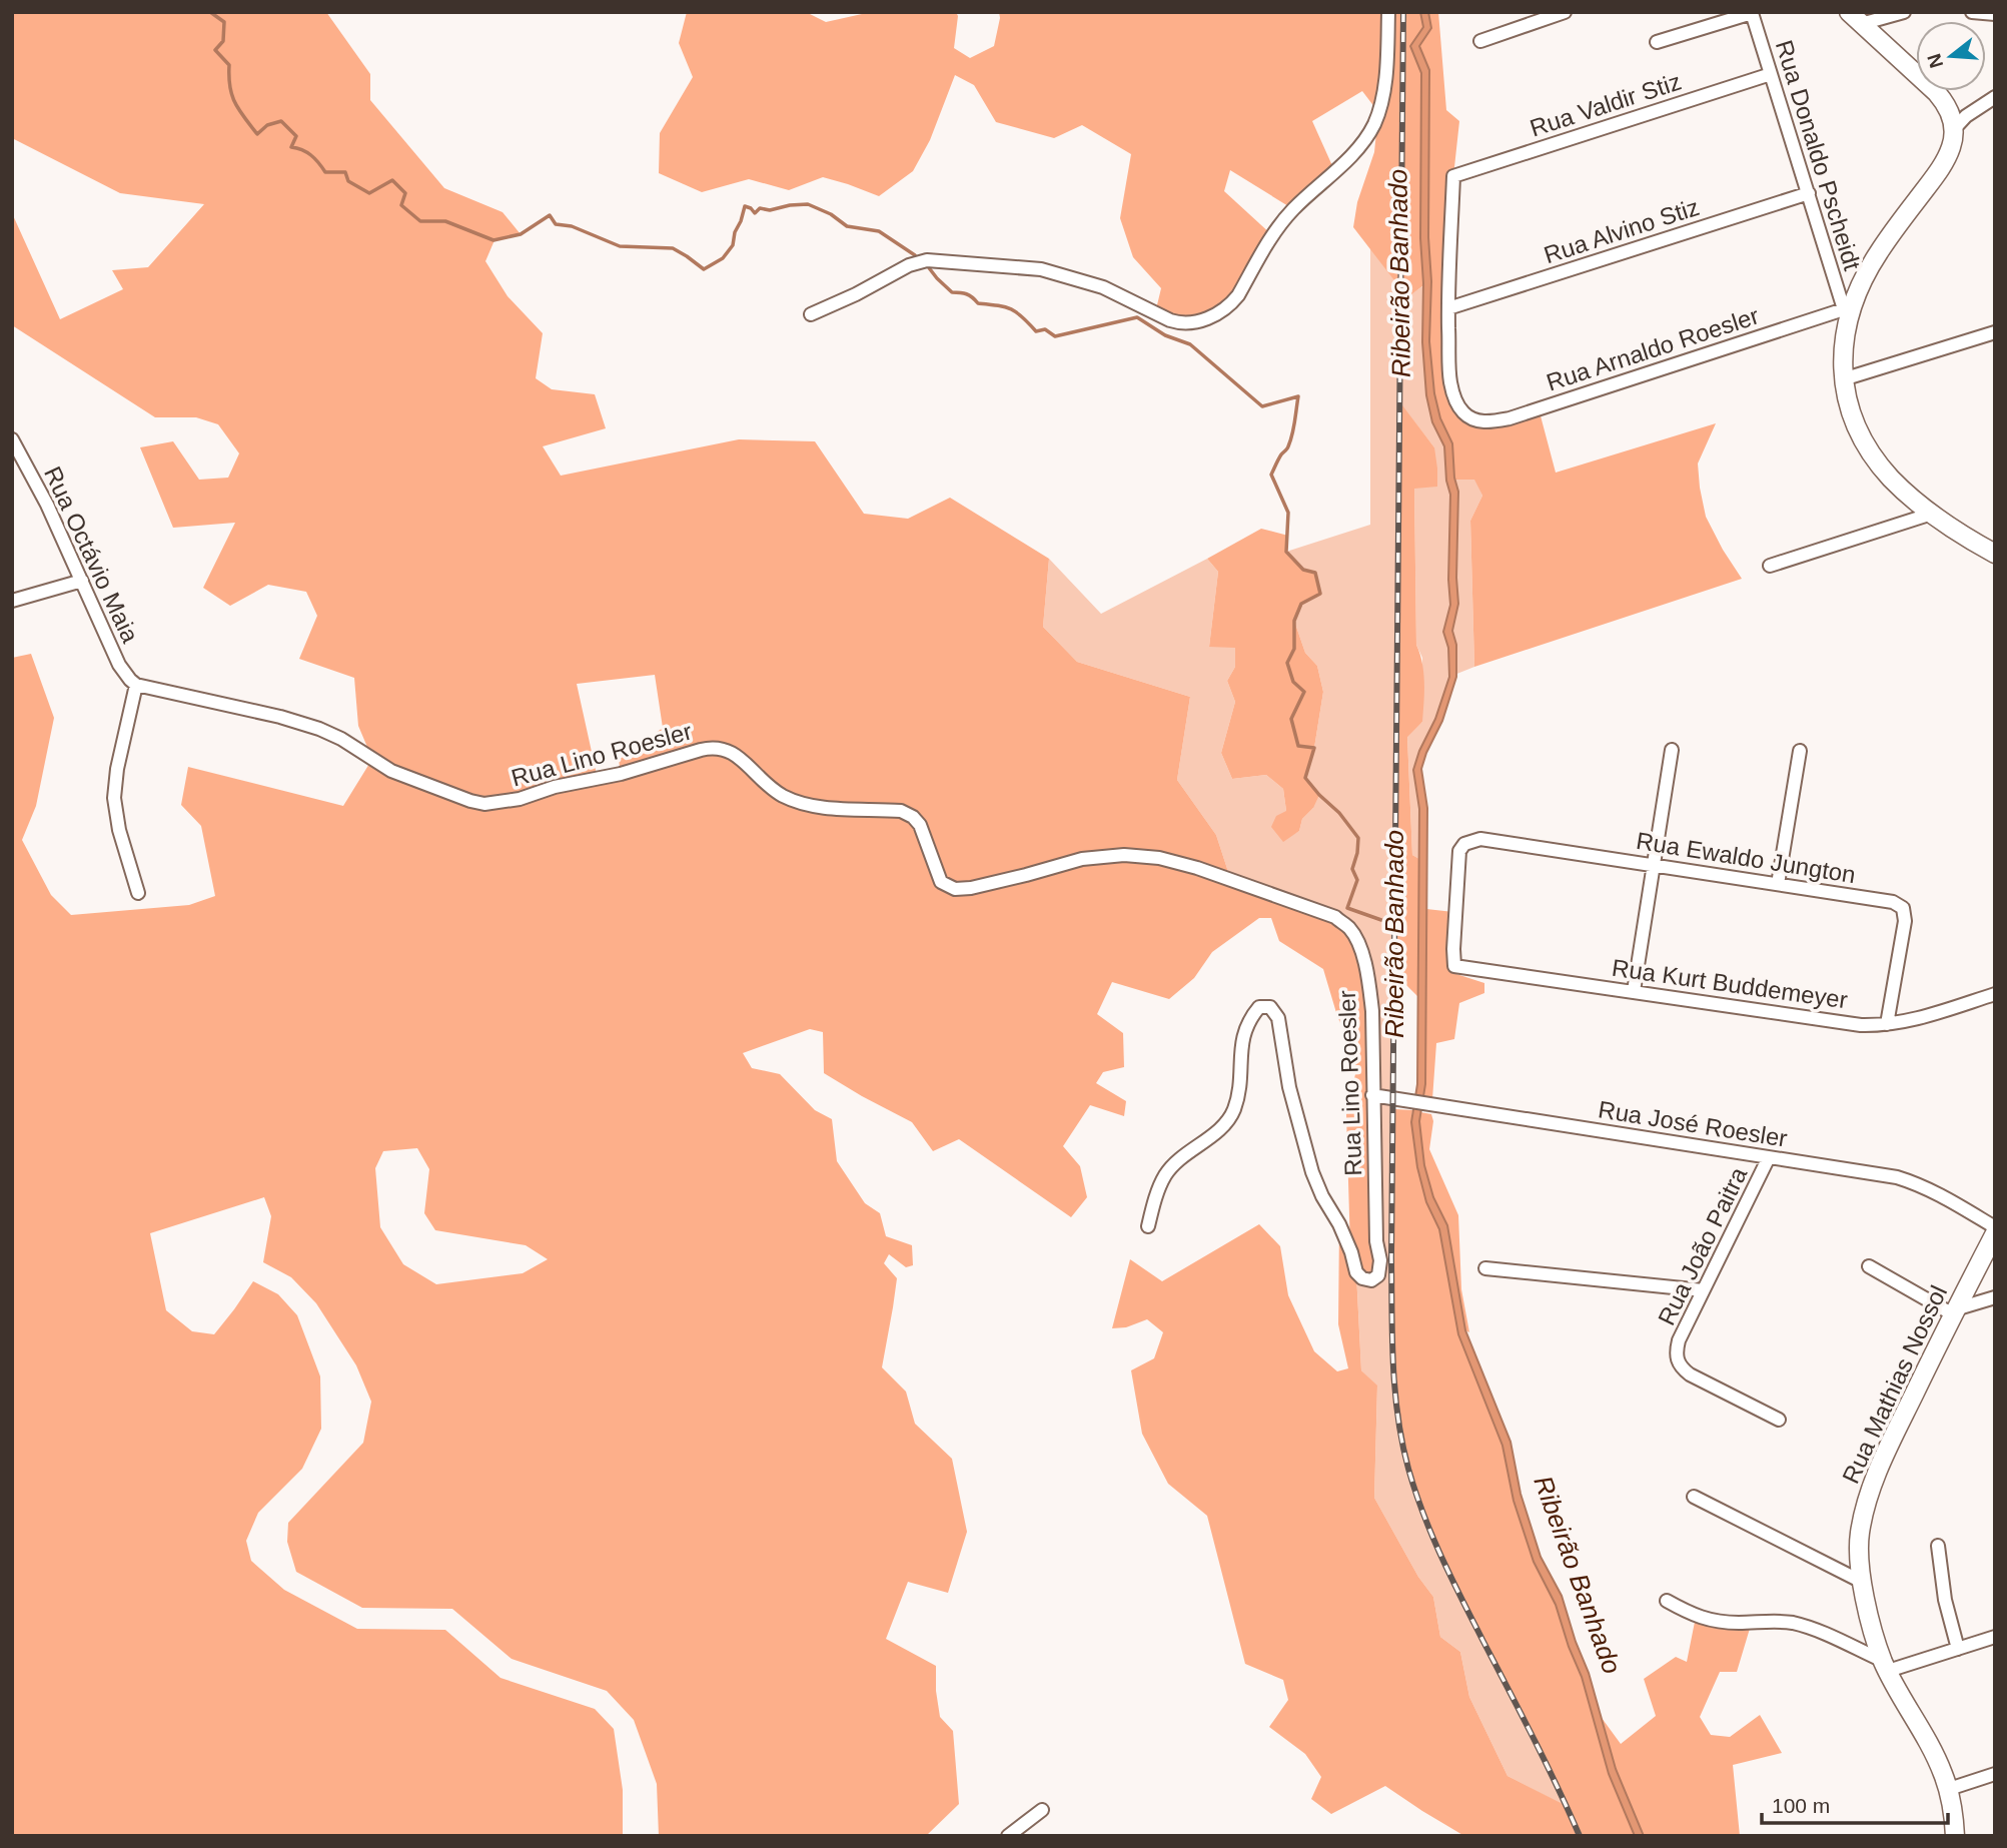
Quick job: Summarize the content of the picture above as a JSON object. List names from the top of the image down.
{
  "streets": {
    "street": [
      "Rua Valdir Stiz",
      "Rua Donaldo Pscheidt",
      "Rua Alvino Stiz",
      "Rua Arnaldo Roesler",
      "Rua Octávio Maia",
      "Rua Lino Roesler",
      "Rua Ewaldo Jungton",
      "Rua Kurt Buddemeyer",
      "Rua José Roesler",
      "Rua João Paitra",
      "Rua Mathias Nossol"
    ]
  },
  "crossings": [
    ["Rua Valdir Stiz", "Rua Donaldo Pscheidt"],
    ["Rua Valdir Stiz", "Rua Alvino Stiz"],
    ["Rua Valdir Stiz", "Rua Arnaldo Roesler"],
    ["Rua Donaldo Pscheidt", "Rua Alvino Stiz"],
    ["Rua Donaldo Pscheidt", "Rua Arnaldo Roesler"],
    ["Rua Alvino Stiz", "Rua Arnaldo Roesler"],
    ["Rua Octávio Maia", "Rua Lino Roesler"],
    ["Rua Lino Roesler", "Rua José Roesler"],
    ["Rua Ewaldo Jungton", "Rua Kurt Buddemeyer"],
    ["Rua José Roesler", "Rua João Paitra"]
  ],
  "water": ["Ribeirão Banhado"],
  "scale_bar": "100 m",
  "north": "left"
}
